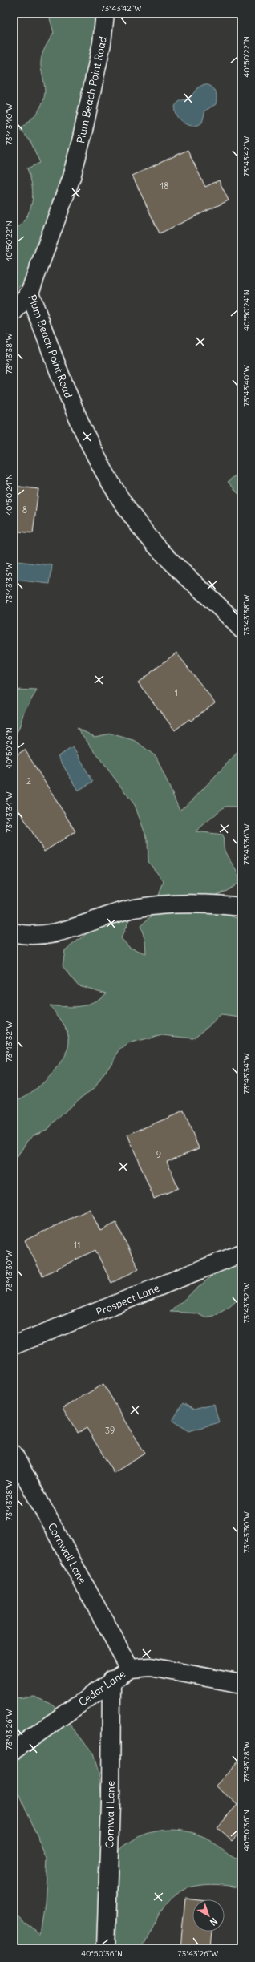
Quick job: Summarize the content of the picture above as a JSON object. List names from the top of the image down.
{
  "streets": {
    "street": [
      "Plum Beach Point Road",
      "Prospect Lane",
      "Cornwall Lane",
      "Cedar Lane"
    ]
  },
  "crossings": [
    ["Cornwall Lane", "Cedar Lane"]
  ],
  "house_numbers": [
    "18",
    "8",
    "1",
    "2",
    "9",
    "11",
    "39"
  ],
  "north": "bottom right",
  "coordinates": [
    "73°43'42\"W",
    "40°50'22\"N",
    "73°43'40\"W",
    "40°50'24\"N",
    "73°43'38\"W",
    "73°43'36\"W",
    "40°50'26\"N",
    "73°43'34\"W",
    "73°43'32\"W",
    "73°43'30\"W",
    "73°43'28\"W",
    "73°43'26\"W",
    "40°50'36\"N"
  ]
}
